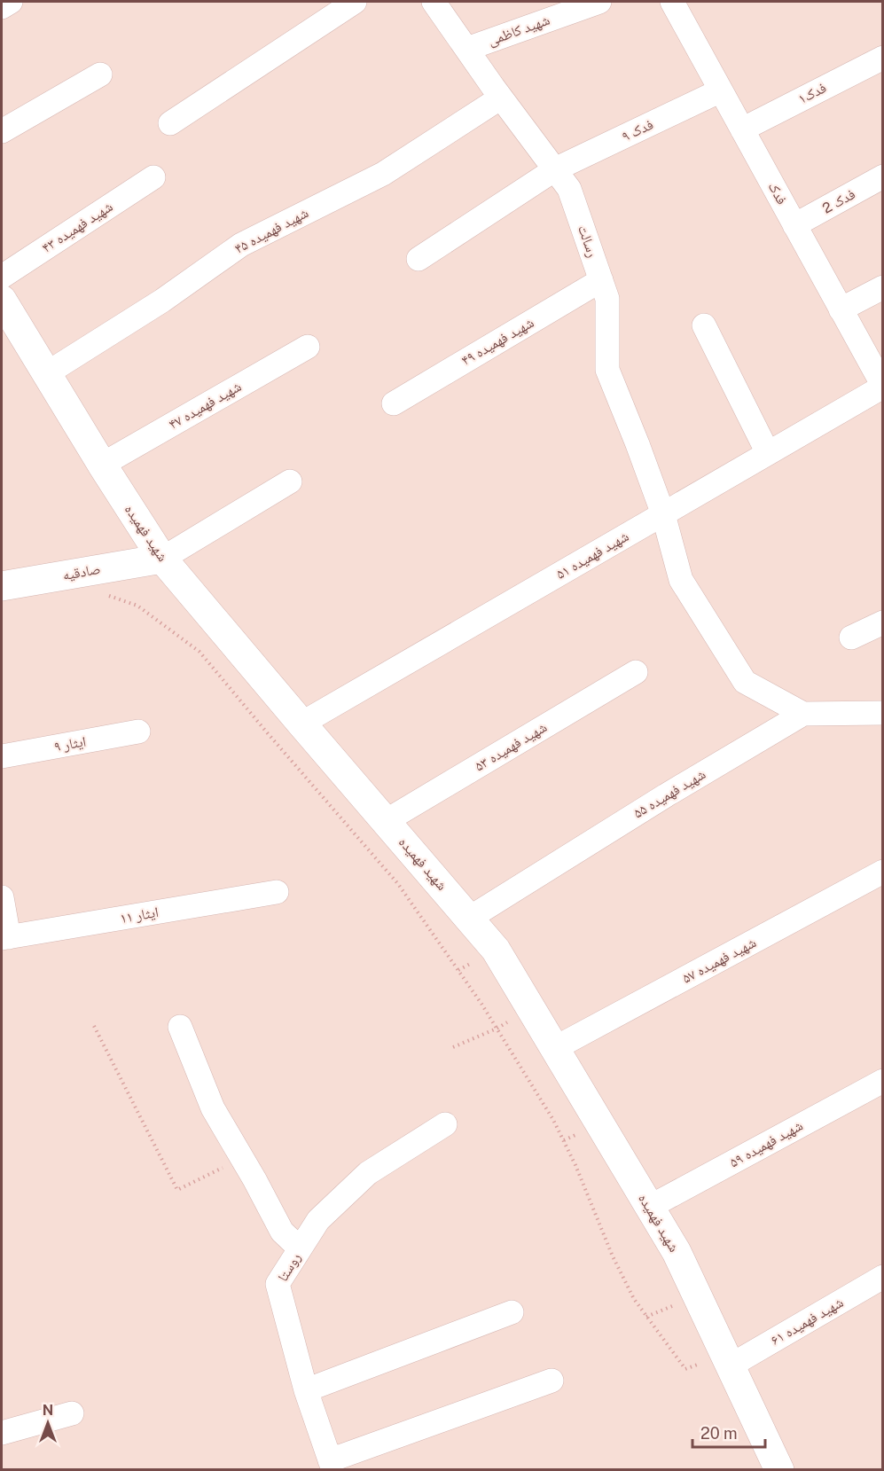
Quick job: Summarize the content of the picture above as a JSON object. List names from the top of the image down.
{
  "streets": {
    "street": [
      "شهید کاظمی",
      "فدک۱",
      "فدک ۹",
      "فدک",
      "فدک 2",
      "شهید فهمیده ۴۳",
      "شهید فهمیده ۴۵",
      "رسالت",
      "شهید فهمیده ۴۹",
      "شهید فهمیده ۴۷",
      "شهید فهمیده",
      "شهید فهمیده ۵۱",
      "صادقیه",
      "ایثار ۹",
      "شهید فهمیده ۵۳",
      "شهید فهمیده ۵۵",
      "ایثار ۱۱",
      "شهید فهمیده ۵۷",
      "شهید فهمیده ۵۹",
      "روستا",
      "شهید فهمیده ۶۱"
    ]
  },
  "crossings": [
    ["شهید کاظمی", "رسالت"],
    ["فدک۱", "فدک"],
    ["فدک ۹", "فدک"],
    ["فدک ۹", "رسالت"],
    ["فدک", "فدک 2"],
    ["فدک", "شهید فهمیده ۵۱"],
    ["شهید فهمیده ۴۵", "رسالت"],
    ["شهید فهمیده ۴۵", "شهید فهمیده"],
    ["رسالت", "شهید فهمیده ۴۹"],
    ["رسالت", "شهید فهمیده ۵۱"],
    ["رسالت", "شهید فهمیده ۵۵"],
    ["شهید فهمیده ۴۷", "شهید فهمیده"],
    ["شهید فهمیده", "شهید فهمیده ۵۱"],
    ["شهید فهمیده", "صادقیه"],
    ["شهید فهمیده", "شهید فهمیده ۵۳"],
    ["شهید فهمیده", "شهید فهمیده ۵۵"],
    ["شهید فهمیده", "شهید فهمیده ۵۷"],
    ["شهید فهمیده", "شهید فهمیده ۵۹"],
    ["شهید فهمیده", "شهید فهمیده ۶۱"]
  ],
  "scale_bar": "20 m",
  "north": "top"
}
